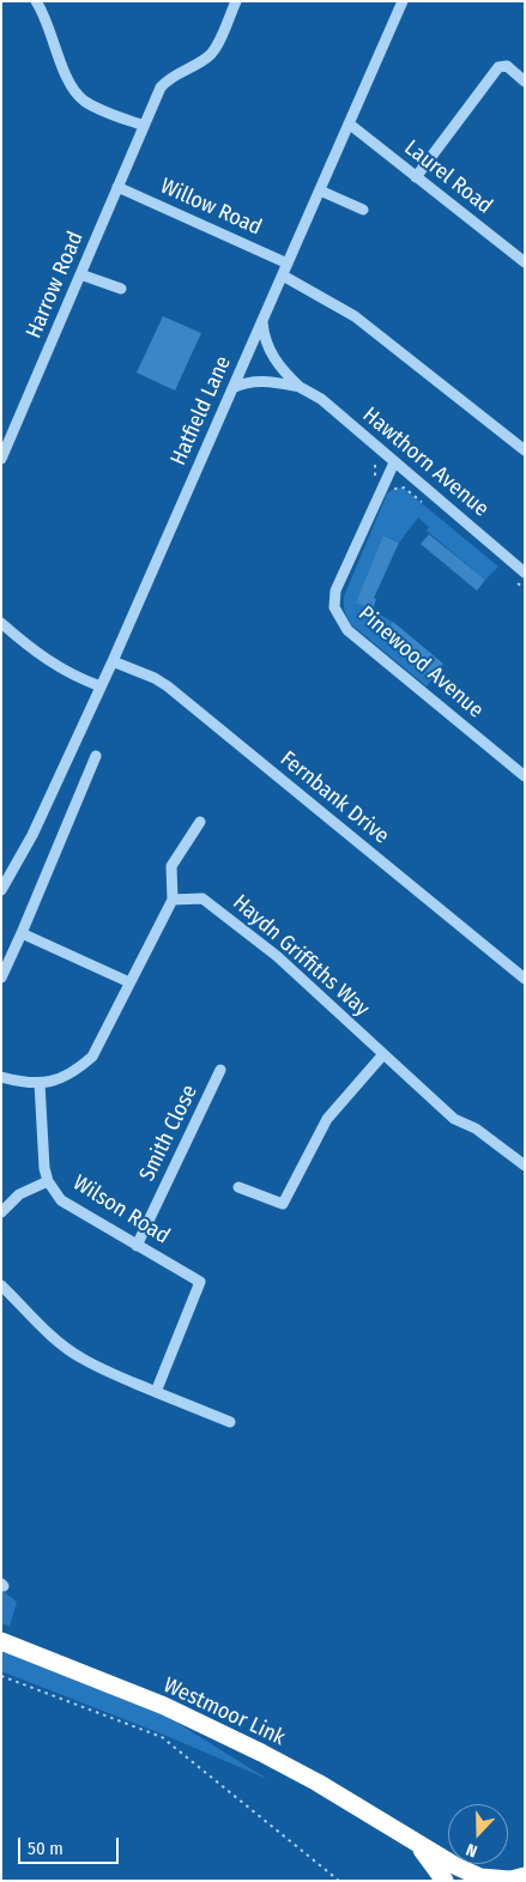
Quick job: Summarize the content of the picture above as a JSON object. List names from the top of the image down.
{
  "streets": {
    "highway": ["Westmoor Link"],
    "street": [
      "Laurel Road",
      "Willow Road",
      "Harrow Road",
      "Hatfield Lane",
      "Hawthorn Avenue",
      "Pinewood Avenue",
      "Fernbank Drive",
      "Haydn Griffiths Way",
      "Smith Close",
      "Wilson Road"
    ]
  },
  "crossings": [
    ["Laurel Road", "Hatfield Lane"],
    ["Willow Road", "Harrow Road"],
    ["Willow Road", "Hatfield Lane"],
    ["Hatfield Lane", "Hawthorn Avenue"],
    ["Hatfield Lane", "Fernbank Drive"],
    ["Hawthorn Avenue", "Pinewood Avenue"],
    ["Smith Close", "Wilson Road"]
  ],
  "scale_bar": "50 m",
  "north": "bottom"
}
